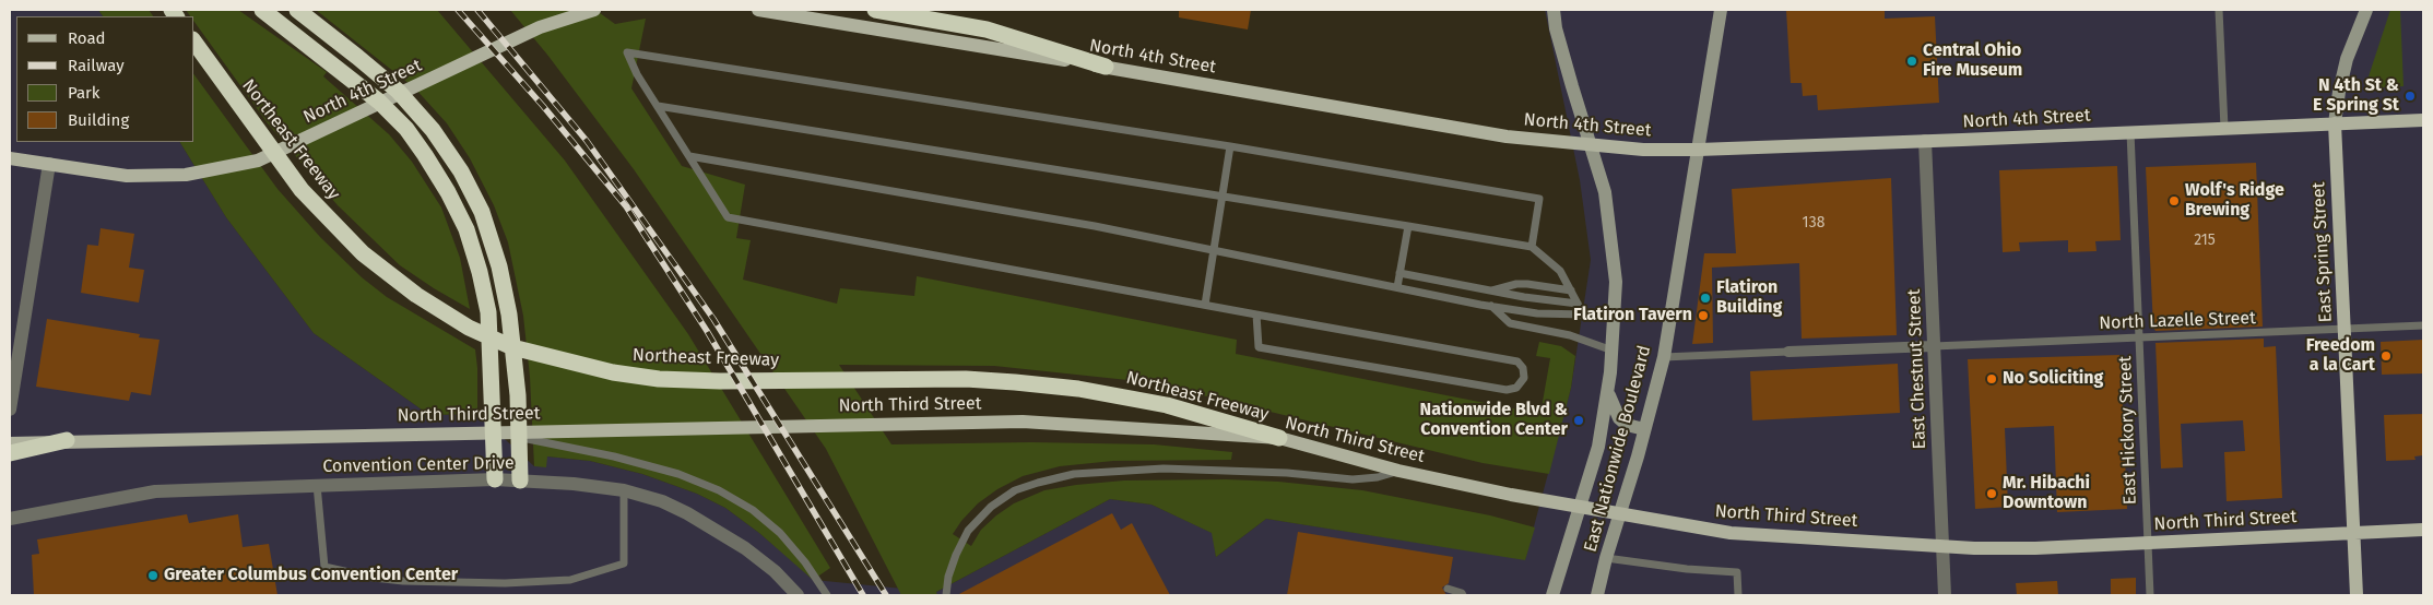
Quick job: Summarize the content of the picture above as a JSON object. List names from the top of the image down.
{
  "streets": {
    "highway": ["Northeast Freeway"],
    "main road": [
      "North 4th Street",
      "East Spring Street",
      "North Third Street",
      "East Nationwide Boulevard"
    ],
    "street": ["East Chestnut Street", "Convention Center Drive"],
    "lane": ["North Lazelle Street", "East Hickory Street"]
  },
  "crossings": [
    ["North 4th Street", "East Spring Street"],
    ["North 4th Street", "East Chestnut Street"],
    ["North 4th Street", "East Hickory Street"],
    ["North 4th Street", "East Nationwide Boulevard"],
    ["Northeast Freeway", "North Third Street"],
    ["East Spring Street", "North Lazelle Street"],
    ["East Spring Street", "North Third Street"],
    ["North Lazelle Street", "East Chestnut Street"],
    ["North Lazelle Street", "East Hickory Street"],
    ["East Chestnut Street", "North Third Street"],
    ["North Third Street", "East Hickory Street"]
  ],
  "places": [
    "Central Ohio Fire Museum",
    "N 4th St & E Spring St",
    "Wolf's Ridge Brewing",
    "Flatiron Building",
    "Flatiron Tavern",
    "Freedom a la Cart",
    "No Soliciting",
    "Nationwide Blvd & Convention Center",
    "Mr. Hibachi Downtown",
    "Greater Columbus Convention Center"
  ],
  "house_numbers": ["138", "215"],
  "legend": [
    "Road",
    "Railway",
    "Park",
    "Building"
  ]
}
